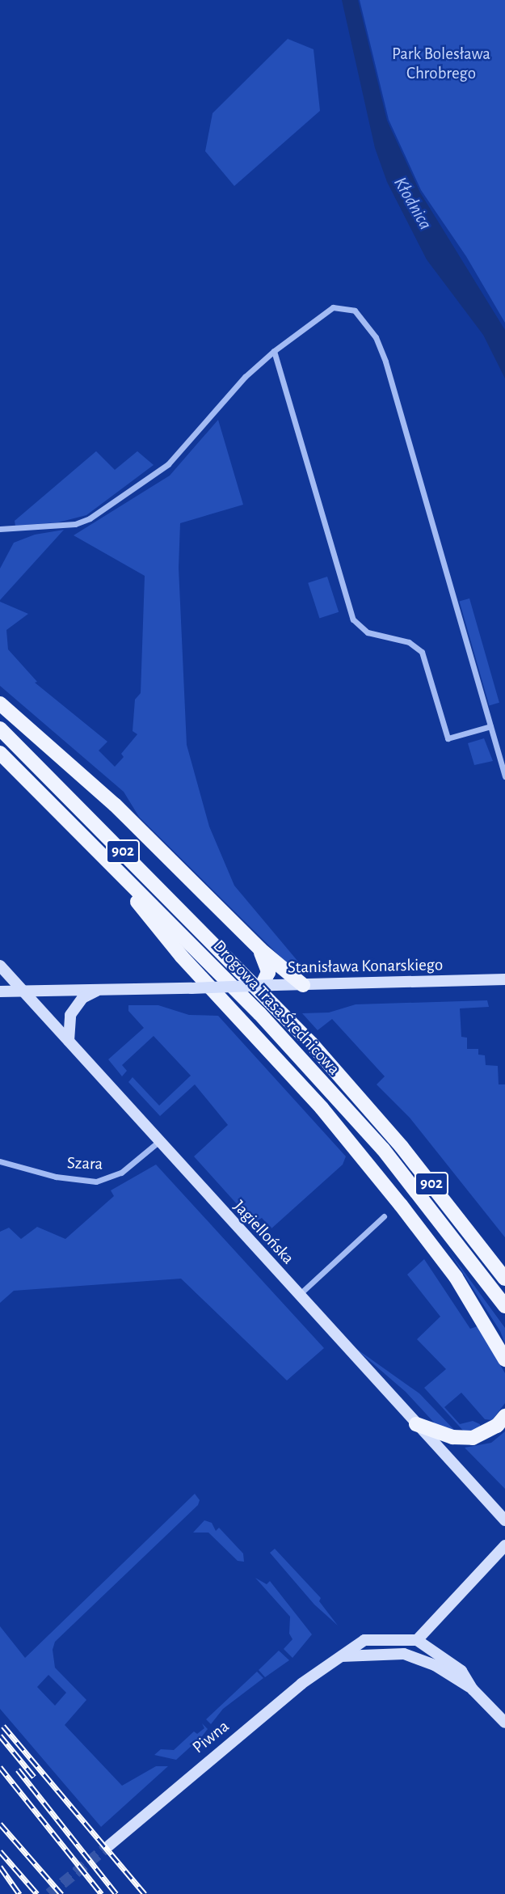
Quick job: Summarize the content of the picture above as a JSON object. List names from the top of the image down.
{
  "streets": {
    "main road": ["902", "Drogowa Trasa Średnicowa"],
    "street": [
      "Stanisława Konarskiego",
      "Szara",
      "Jagiellońska",
      "Piwna"
    ]
  },
  "crossings": [
    ["Stanisława Konarskiego", "Jagiellońska"],
    ["Szara", "Jagiellońska"]
  ],
  "water": ["Kłodnica"],
  "parks": ["Park Bolesława Chrobrego"]
}
